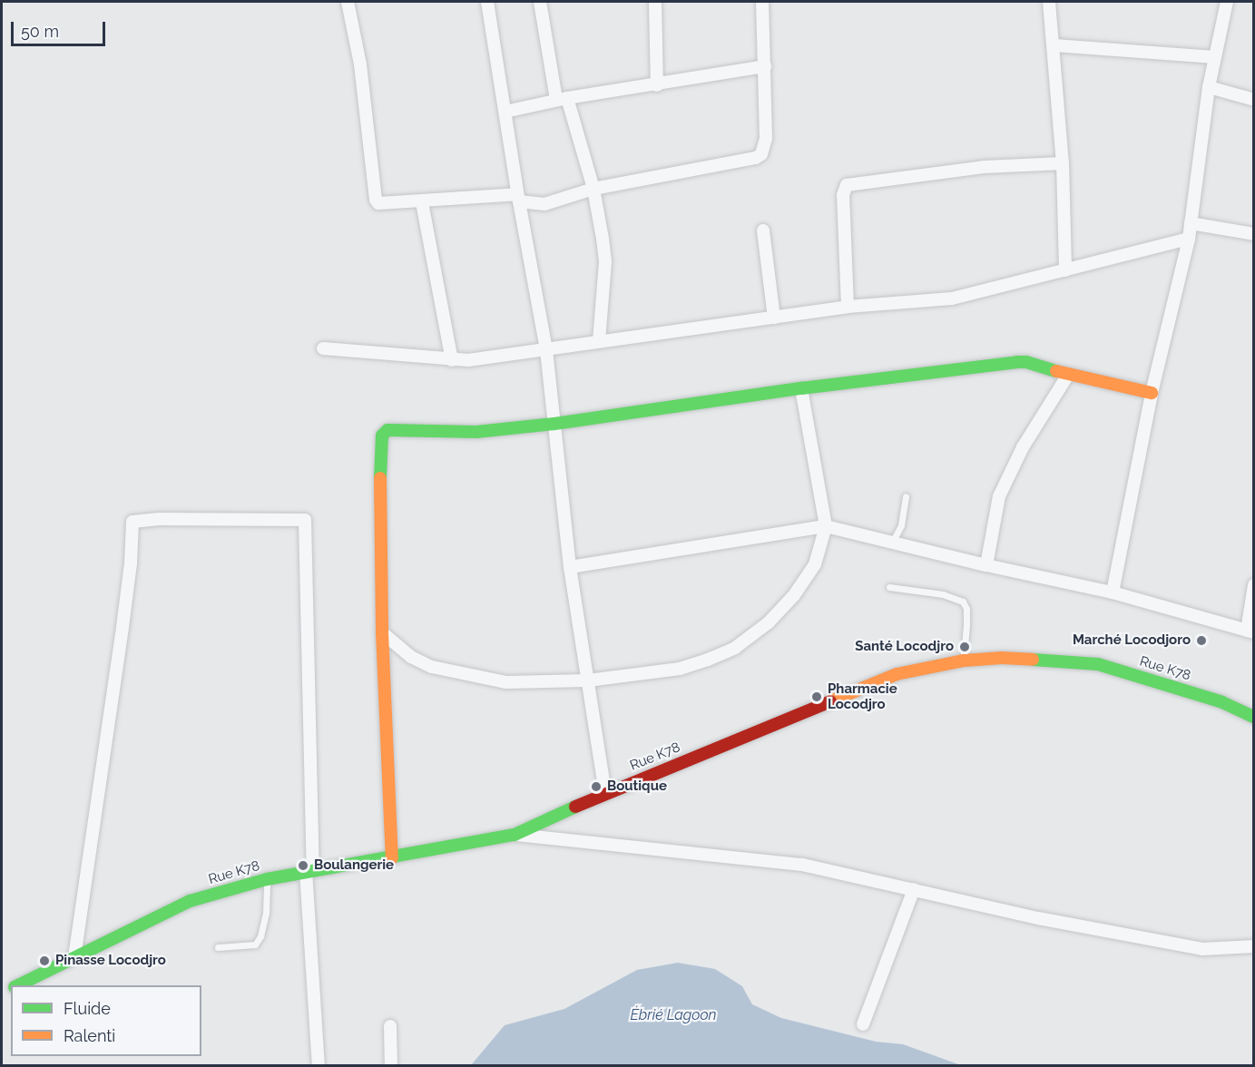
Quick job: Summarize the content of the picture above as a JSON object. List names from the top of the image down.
{
  "streets": {
    "street": ["Rue K78"]
  },
  "water": ["Ébrié Lagoon"],
  "places": [
    "Marché Locodjoro",
    "Santé Locodjro",
    "Pharmacie Locodjro",
    "Boutique",
    "Boulangerie",
    "Pinasse Locodjro"
  ],
  "legend": ["Fluide", "Ralenti"],
  "scale_bar": "50 m"
}
